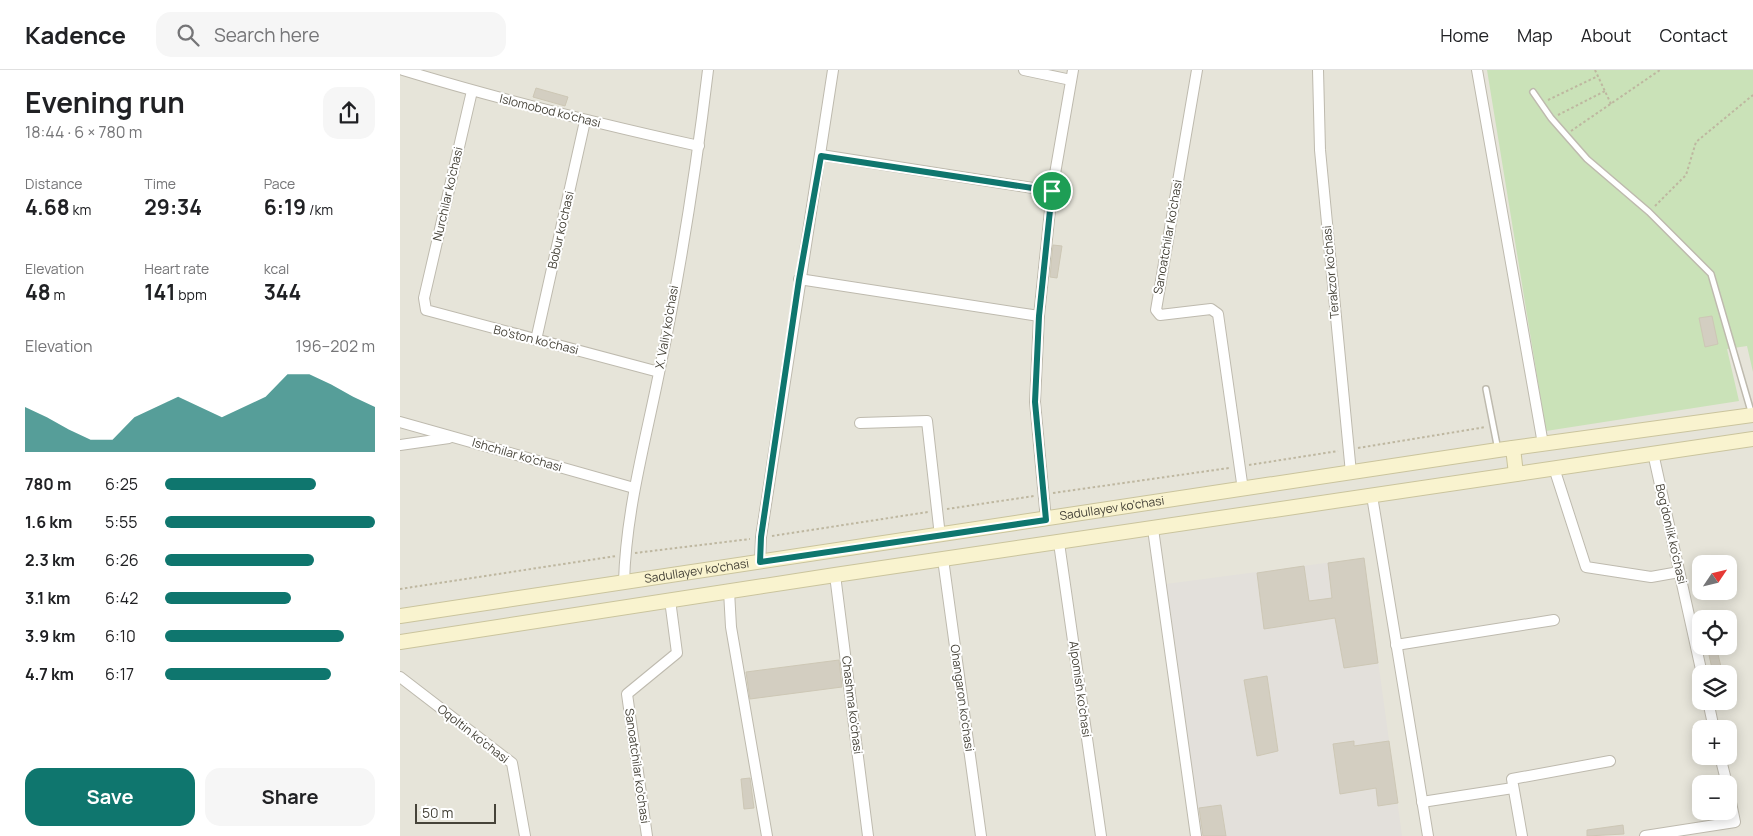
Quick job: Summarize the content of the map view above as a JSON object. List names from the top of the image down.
{
  "streets": {
    "main road": ["Sadullayev ko'chasi"],
    "street": [
      "Islomobod ko'chasi",
      "Nurchilar ko'chasi",
      "Bobur ko'chasi",
      "Sanoatchilar ko'chasi",
      "Terakzor ko'chasi",
      "X. Valiy ko'chasi",
      "Bo'ston ko'chasi",
      "Ishchilar ko'chasi",
      "Bog'donlik ko'chasi",
      "Alpomish ko'chasi",
      "Ohangaron ko'chasi",
      "Chashma ko'chasi",
      "Oqoltin ko'chasi"
    ]
  },
  "crossings": [
    ["Islomobod ko'chasi", "Nurchilar ko'chasi"],
    ["Islomobod ko'chasi", "Bobur ko'chasi"],
    ["Islomobod ko'chasi", "X. Valiy ko'chasi"],
    ["Nurchilar ko'chasi", "Bo'ston ko'chasi"],
    ["Bobur ko'chasi", "Bo'ston ko'chasi"],
    ["Sanoatchilar ko'chasi", "Sadullayev ko'chasi"],
    ["Terakzor ko'chasi", "Sadullayev ko'chasi"],
    ["X. Valiy ko'chasi", "Bo'ston ko'chasi"],
    ["X. Valiy ko'chasi", "Ishchilar ko'chasi"],
    ["X. Valiy ko'chasi", "Sadullayev ko'chasi"],
    ["Sadullayev ko'chasi", "Bog'donlik ko'chasi"],
    ["Sadullayev ko'chasi", "Alpomish ko'chasi"],
    ["Sadullayev ko'chasi", "Ohangaron ko'chasi"],
    ["Sadullayev ko'chasi", "Chashma ko'chasi"]
  ],
  "scale_bar": "50 m",
  "north": "top right",
  "page": {
    "header": "Kadence",
    "search": "Search here",
    "nav": [
      "Home",
      "Map",
      "About",
      "Contact"
    ],
    "heading": ["Evening run", "18:44 · 6 × 780 m"],
    "stats": [
      ["Distance", "4.68 km"],
      ["Time", "29:34"],
      ["Pace", "6:19 /km"],
      ["Elevation", "48 m"],
      ["Heart rate", "141 bpm"],
      ["kcal", "344"]
    ],
    "chart": ["Elevation", "196–202 m"],
    "list": [
      {
        "name": "780 m",
        "note": "6:25"
      },
      {
        "name": "1.6 km",
        "note": "5:55"
      },
      {
        "name": "2.3 km",
        "note": "6:26"
      },
      {
        "name": "3.1 km",
        "note": "6:42"
      },
      {
        "name": "3.9 km",
        "note": "6:10"
      },
      {
        "name": "4.7 km",
        "note": "6:17"
      }
    ],
    "map_buttons": ["+", "−"],
    "buttons": ["Save", "Share"],
    "scale": "50 m"
  }
}
